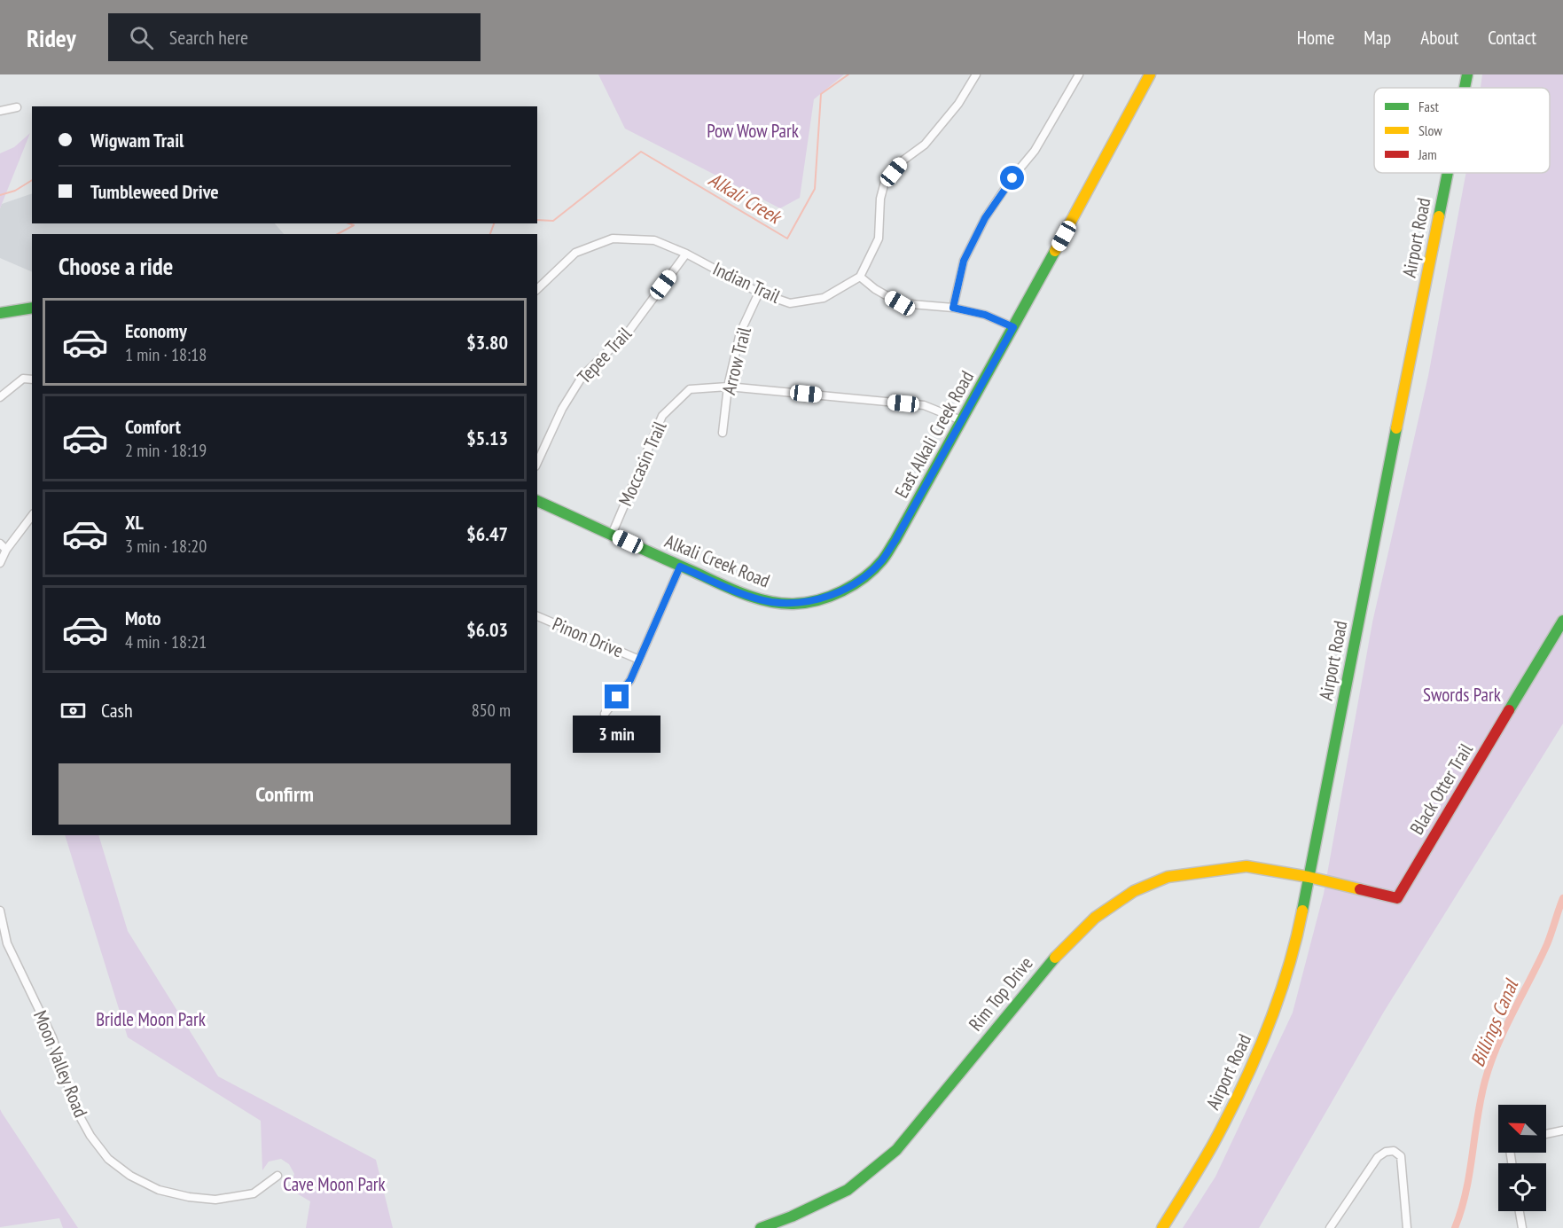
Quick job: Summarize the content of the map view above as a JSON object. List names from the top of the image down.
{
  "streets": {
    "main road": [
      "Airport Road",
      "East Alkali Creek Road",
      "Alkali Creek Road",
      "Black Otter Trail",
      "Rim Top Drive"
    ],
    "street": [
      "Indian Trail",
      "Tepee Trail",
      "Arrow Trail",
      "Moccasin Trail",
      "Pinon Drive",
      "Moon Valley Road"
    ]
  },
  "crossings": [
    ["Airport Road", "Black Otter Trail"],
    ["Airport Road", "Rim Top Drive"],
    ["Indian Trail", "Tepee Trail"],
    ["Indian Trail", "Arrow Trail"],
    ["Arrow Trail", "Moccasin Trail"],
    ["East Alkali Creek Road", "Moccasin Trail"],
    ["East Alkali Creek Road", "Alkali Creek Road"],
    ["Moccasin Trail", "Alkali Creek Road"],
    ["Black Otter Trail", "Rim Top Drive"]
  ],
  "water": ["Alkali Creek", "Billings Canal"],
  "parks": [
    "Pow Wow Park",
    "Swords Park",
    "Bridle Moon Park",
    "Cave Moon Park"
  ],
  "legend": ["Fast", "Slow", "Jam"],
  "north": "top left",
  "page": {
    "header": "Ridey",
    "search": "Search here",
    "nav": [
      "Home",
      "Map",
      "About",
      "Contact"
    ],
    "banner": ["Wigwam Trail", "Tumbleweed Drive"],
    "heading": "Choose a ride",
    "list": [
      {
        "name": "Economy",
        "note": "1 min · 18:18",
        "value": "$3.80"
      },
      {
        "name": "Comfort",
        "note": "2 min · 18:19",
        "value": "$5.13"
      },
      {
        "name": "XL",
        "note": "3 min · 18:20",
        "value": "$6.47"
      },
      {
        "name": "Moto",
        "note": "4 min · 18:21",
        "value": "$6.03"
      }
    ],
    "pay": ["Cash", "850 m"],
    "bubble": "3 min",
    "buttons": "Confirm"
  }
}
